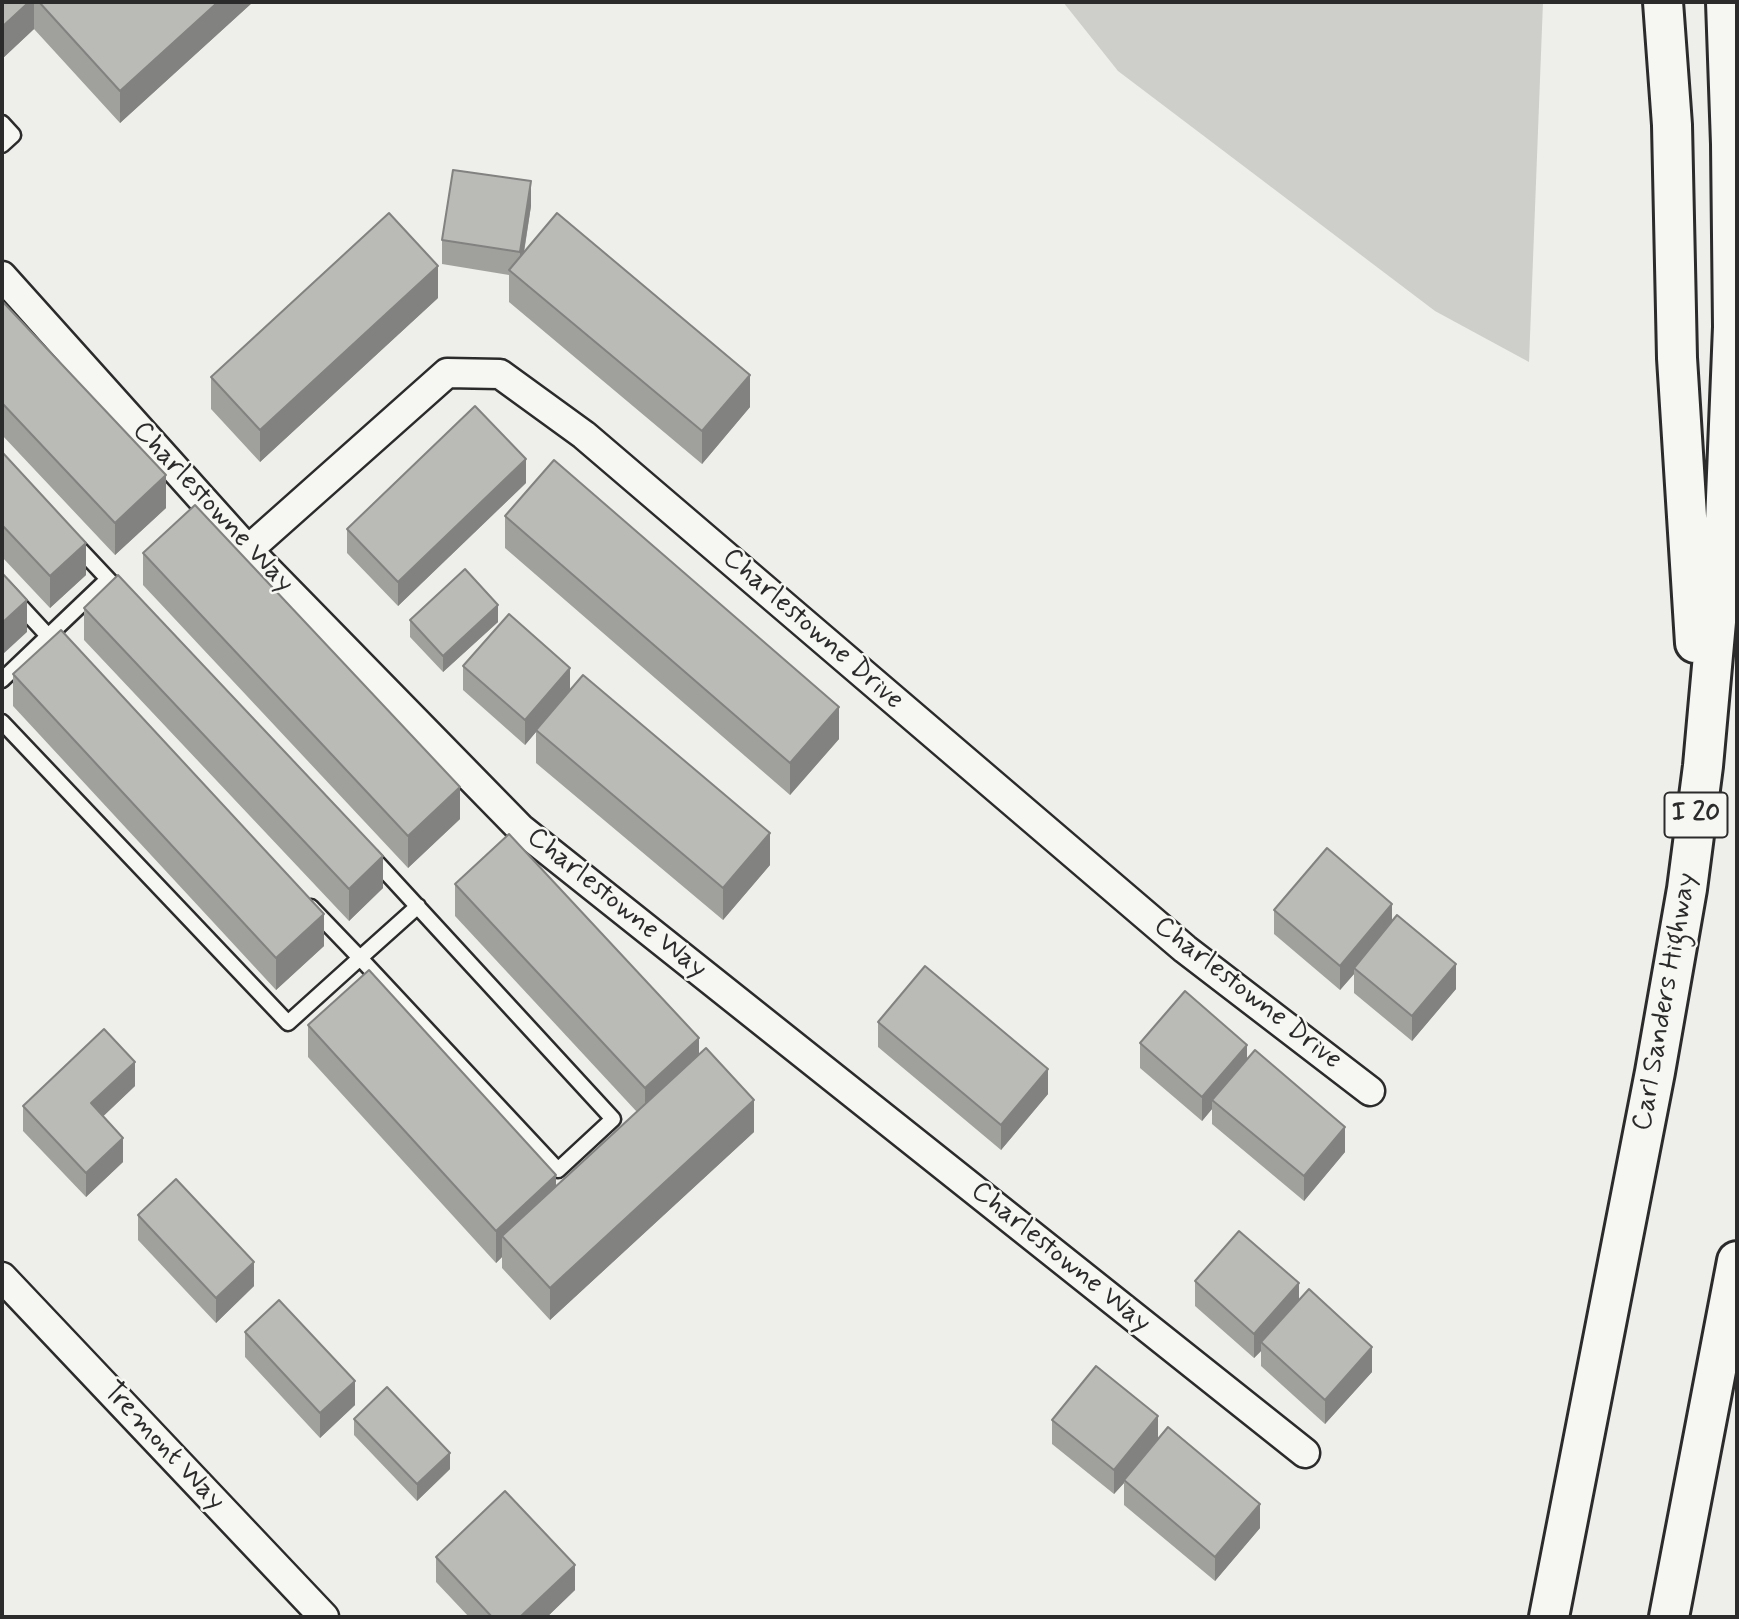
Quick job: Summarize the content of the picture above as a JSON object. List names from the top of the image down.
{
  "streets": {
    "highway": ["I 20", "Carl Sanders Highway"],
    "street": ["Charlestowne Way", "Charlestowne Drive", "Tremont Way"]
  },
  "crossings": [
    ["Charlestowne Way", "Charlestowne Drive"]
  ]
}
